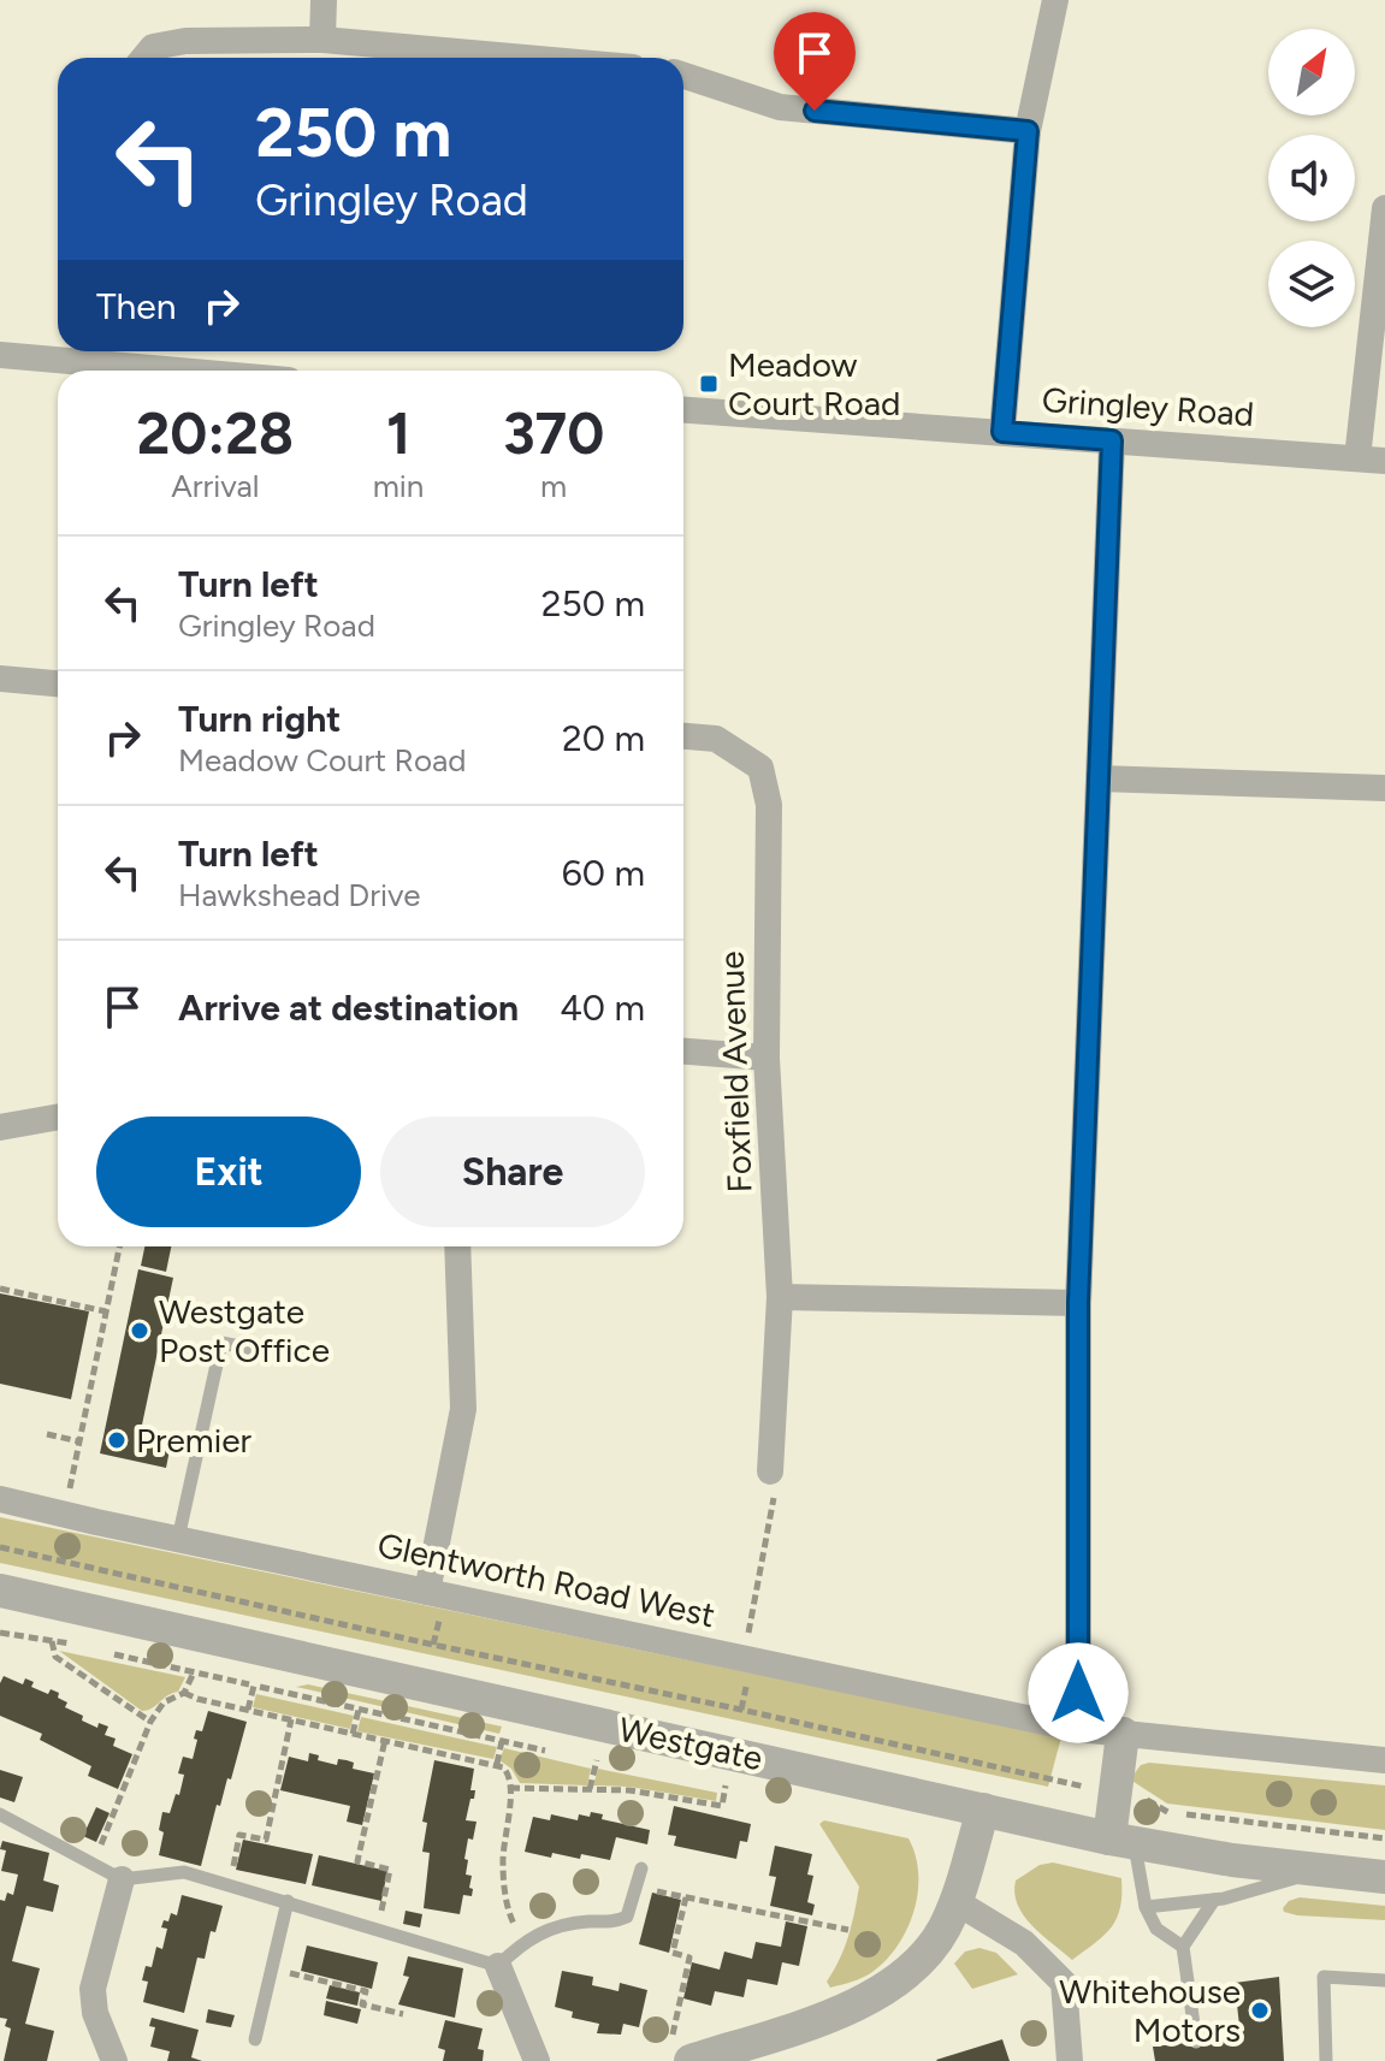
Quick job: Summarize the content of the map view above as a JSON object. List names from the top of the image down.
{
  "streets": {
    "street": [
      "Gringley Road",
      "Foxfield Avenue",
      "Glentworth Road West",
      "Westgate"
    ]
  },
  "places": {
    "transit": ["Meadow Court Road"],
    "other": ["Westgate Post Office", "Premier", "Whitehouse Motors"]
  },
  "north": "top right",
  "page": {
    "turn": ["250 m", "Gringley Road"],
    "then": "Then",
    "eta": [
      "20:28",
      "Arrival",
      "1",
      "min",
      "370",
      "m"
    ],
    "list": [
      {
        "name": "Turn left",
        "note": "Gringley Road",
        "value": "250 m"
      },
      {
        "name": "Turn right",
        "note": "Meadow Court Road",
        "value": "20 m"
      },
      {
        "name": "Turn left",
        "note": "Hawkshead Drive",
        "value": "60 m"
      },
      {
        "name": "Arrive at destination",
        "value": "40 m"
      }
    ],
    "buttons": ["Exit", "Share"]
  }
}
